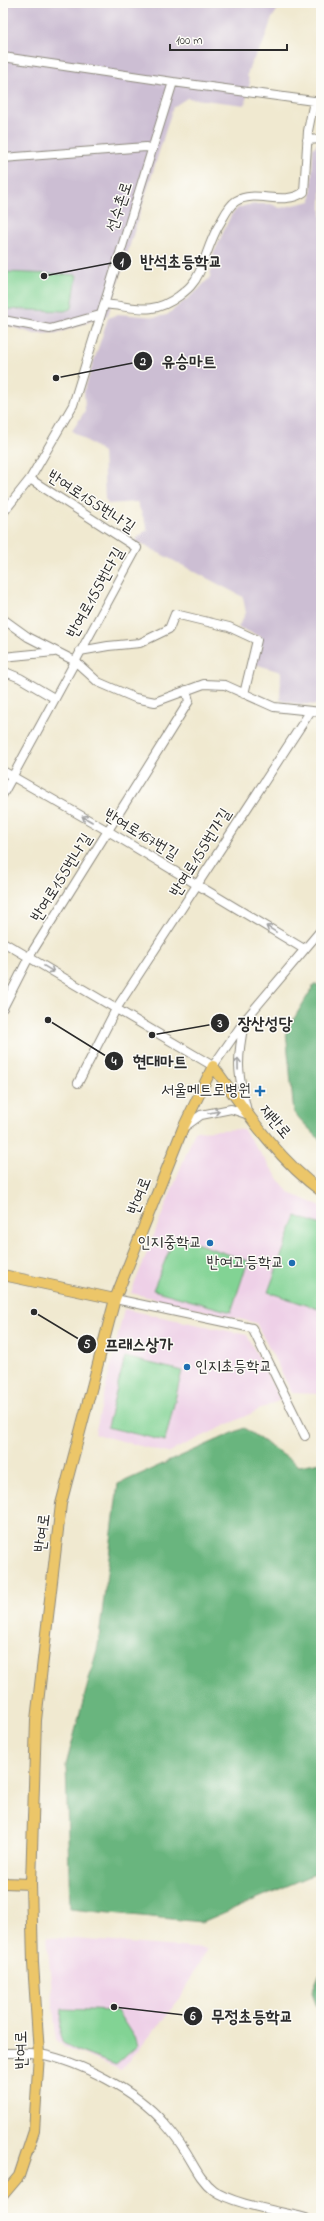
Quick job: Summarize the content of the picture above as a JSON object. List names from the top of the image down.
{
  "streets": {
    "main road": ["재반로", "반여로"],
    "street": [
      "선수촌로",
      "반여로155번나길",
      "반여로155번다길",
      "반여로167번길",
      "반여로155번가길"
    ]
  },
  "crossings": [
    ["선수촌로", "반여로155번나길"],
    ["반여로155번나길", "반여로155번다길"],
    ["반여로155번나길", "반여로167번길"],
    ["반여로155번다길", "반여로167번길"],
    ["반여로167번길", "반여로155번가길"],
    ["반여로167번길", "반여로"],
    ["재반로", "반여로"]
  ],
  "one_way": ["반여로167번길"],
  "places": {
    "other": [
      "반석초등학교",
      "유승마트",
      "현대마트",
      "장산성당",
      "인지중학교",
      "반여고등학교",
      "프래스상가",
      "인지초등학교",
      "무정초등학교"
    ],
    "health": ["서울메트로병원"]
  },
  "scale_bar": "100 m"
}
